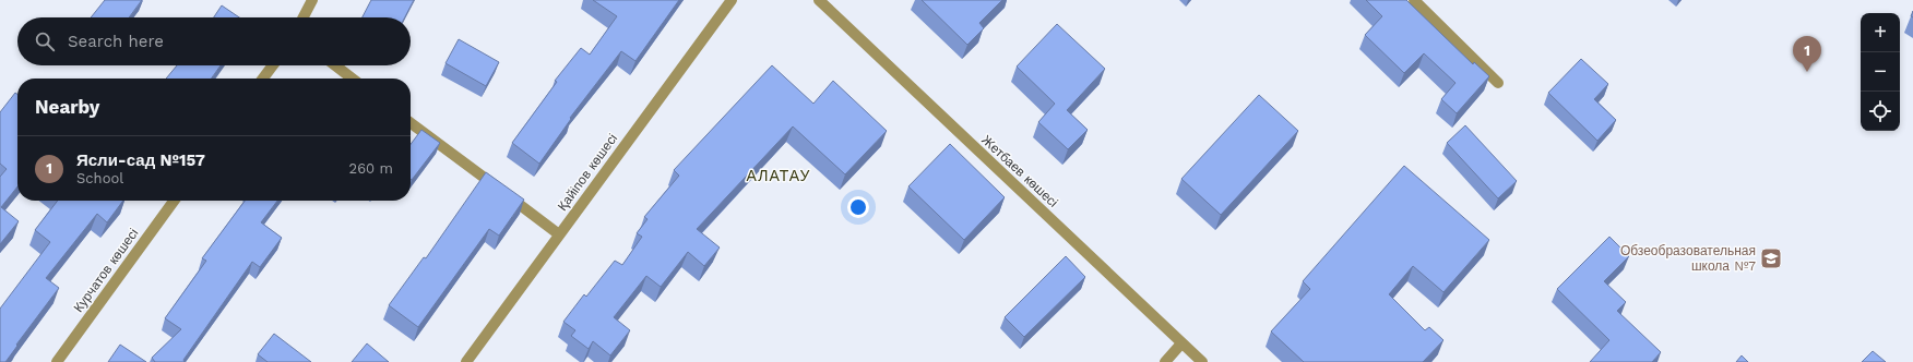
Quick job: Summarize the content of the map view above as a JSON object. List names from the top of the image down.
{
  "streets": {
    "street": ["Жетбаев көшесі", "Қайіпов көшесі", "Курчатов көшесі"]
  },
  "districts": ["АЛАТАУ"],
  "places": {
    "school or university": ["Обзеобразовательная школа №7"]
  },
  "page": {
    "map_buttons": ["+", "−"],
    "search": "Search here",
    "pins": "1",
    "heading": "Nearby",
    "list": [
      {
        "mark": "1",
        "name": "Ясли-сад №157",
        "note": "School",
        "value": "260 m"
      }
    ]
  }
}
